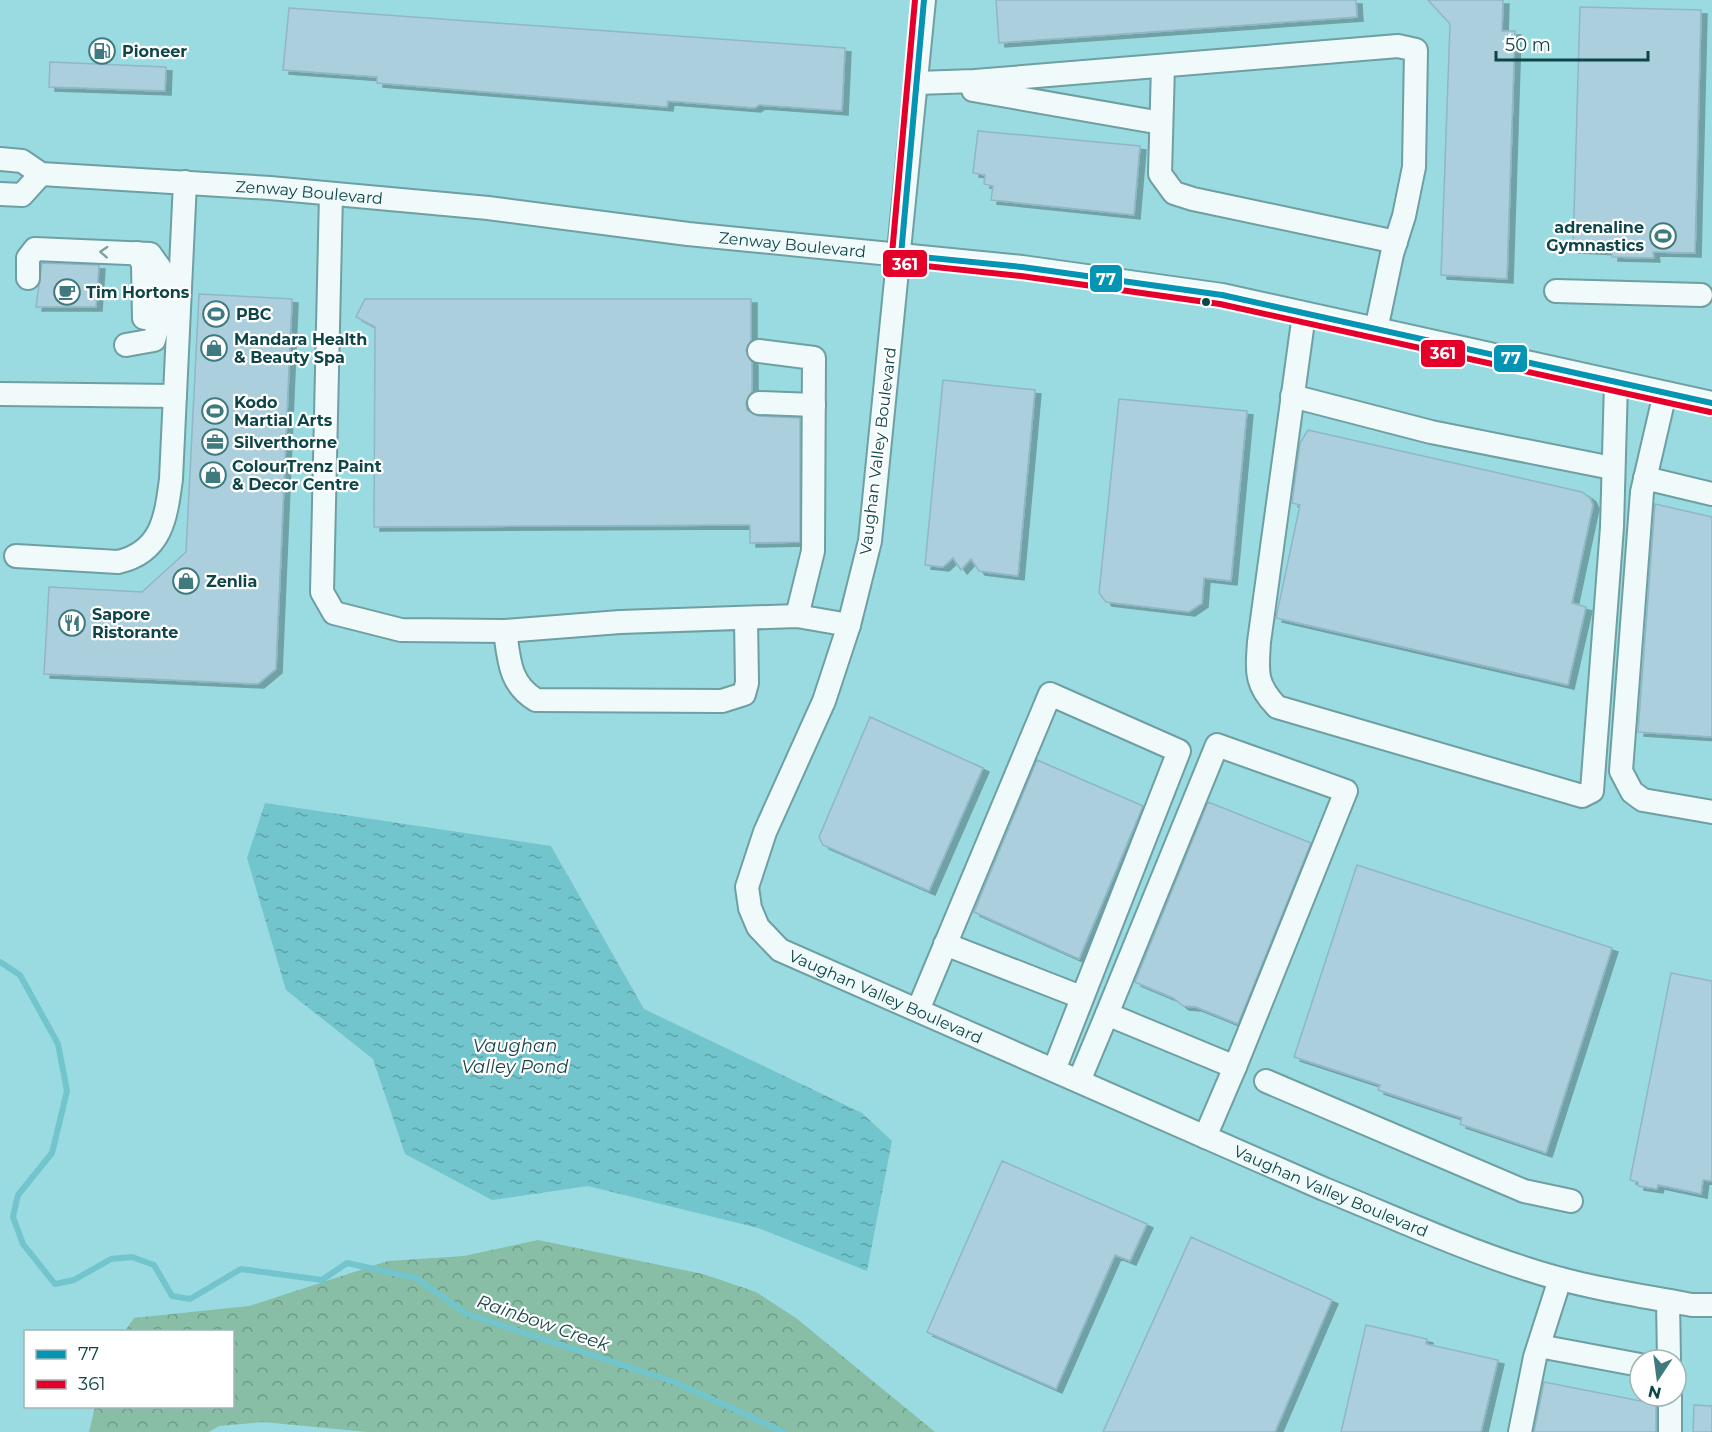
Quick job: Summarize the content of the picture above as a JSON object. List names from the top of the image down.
{
  "streets": {
    "street": ["Zenway Boulevard", "Vaughan Valley Boulevard"]
  },
  "crossings": [
    ["Zenway Boulevard", "Vaughan Valley Boulevard"]
  ],
  "water": ["Vaughan Valley Pond", "Rainbow Creek"],
  "places": {
    "fuel station": ["Pioneer"],
    "sports": ["adrenaline Gymnastics", "PBC", "Kodo Martial Arts"],
    "cafe": ["Tim Hortons"],
    "shop": ["Mandara Health & Beauty Spa", "ColourTrenz Paint & Decor Centre", "Zenlia"],
    "office": ["Silverthorne"],
    "restaurant": ["Sapore Ristorante"]
  },
  "lines": ["transit line 77", "transit line 361"],
  "legend": ["77", "361"],
  "scale_bar": "50 m",
  "north": "bottom"
}
